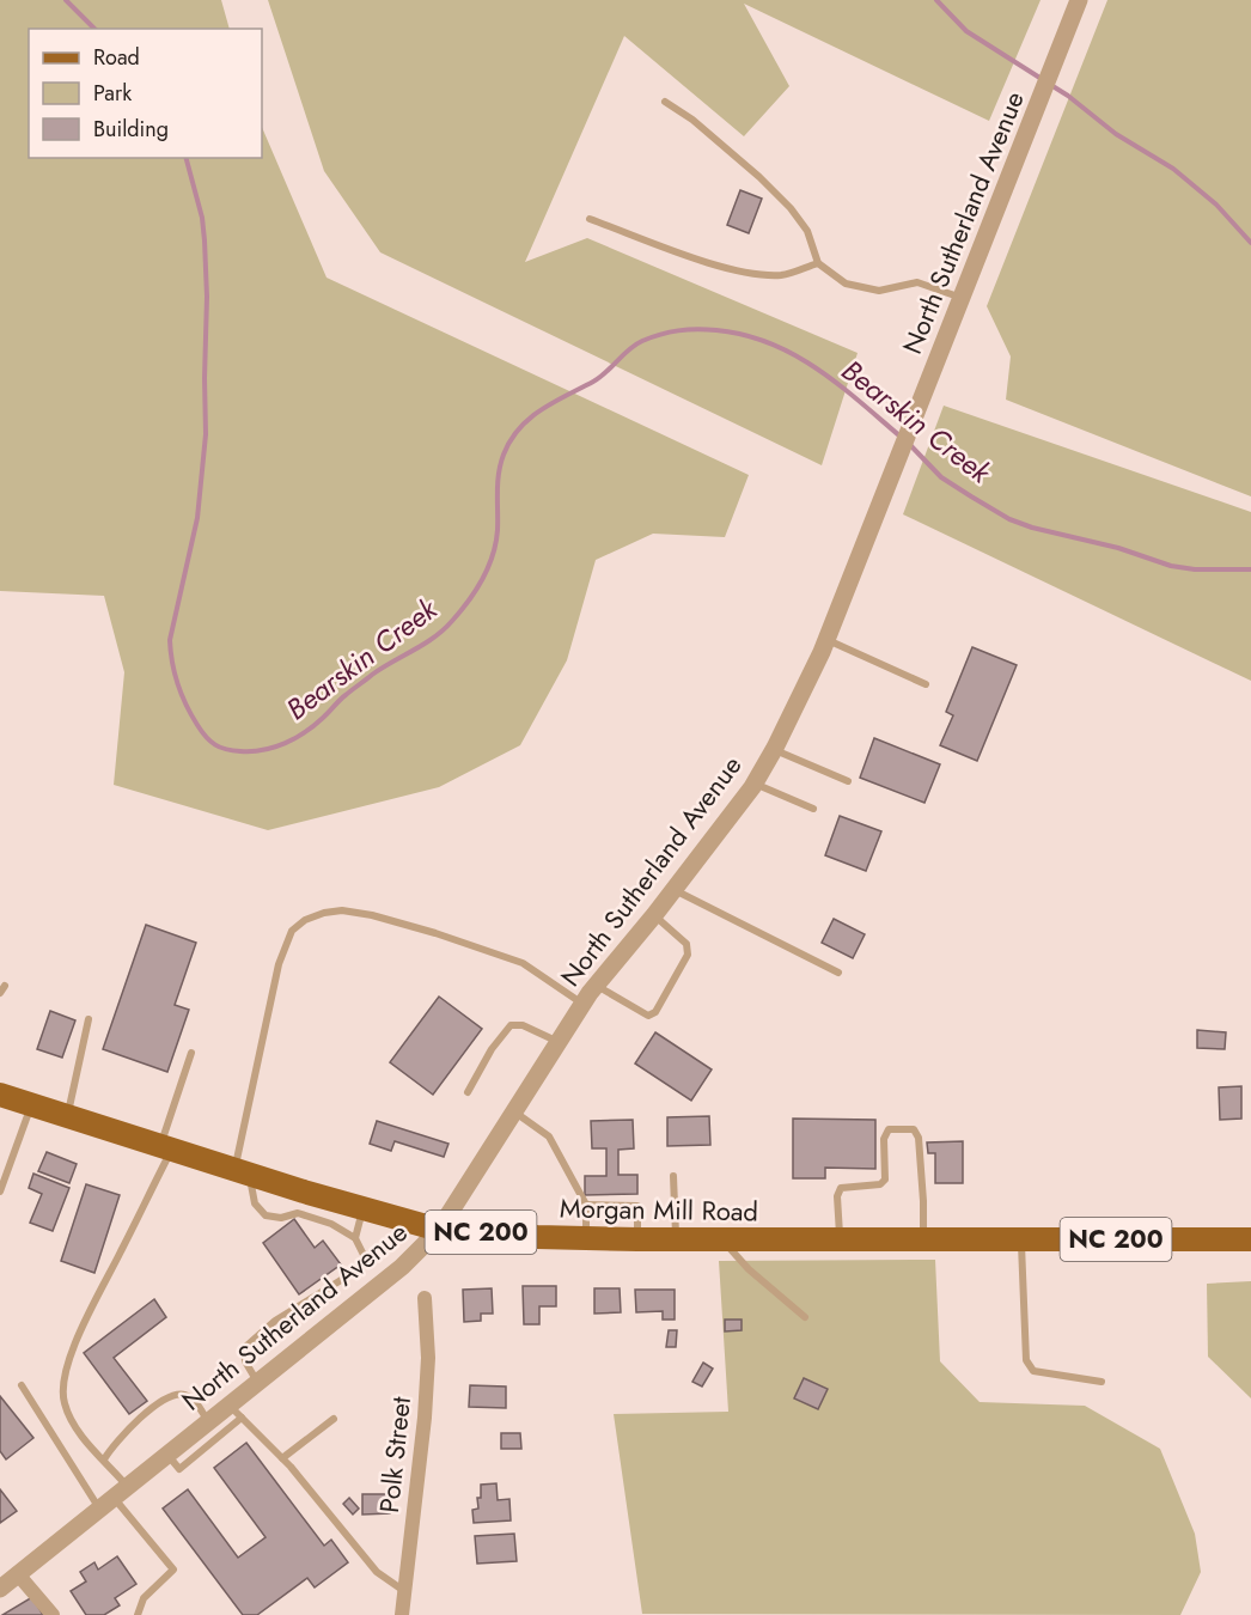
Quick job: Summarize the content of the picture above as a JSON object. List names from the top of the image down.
{
  "streets": {
    "main road": ["Morgan Mill Road", "NC 200"],
    "street": ["North Sutherland Avenue", "Polk Street"]
  },
  "crossings": [
    ["North Sutherland Avenue", "Morgan Mill Road"]
  ],
  "water": ["Bearskin Creek"],
  "legend": ["Road", "Park", "Building"]
}
